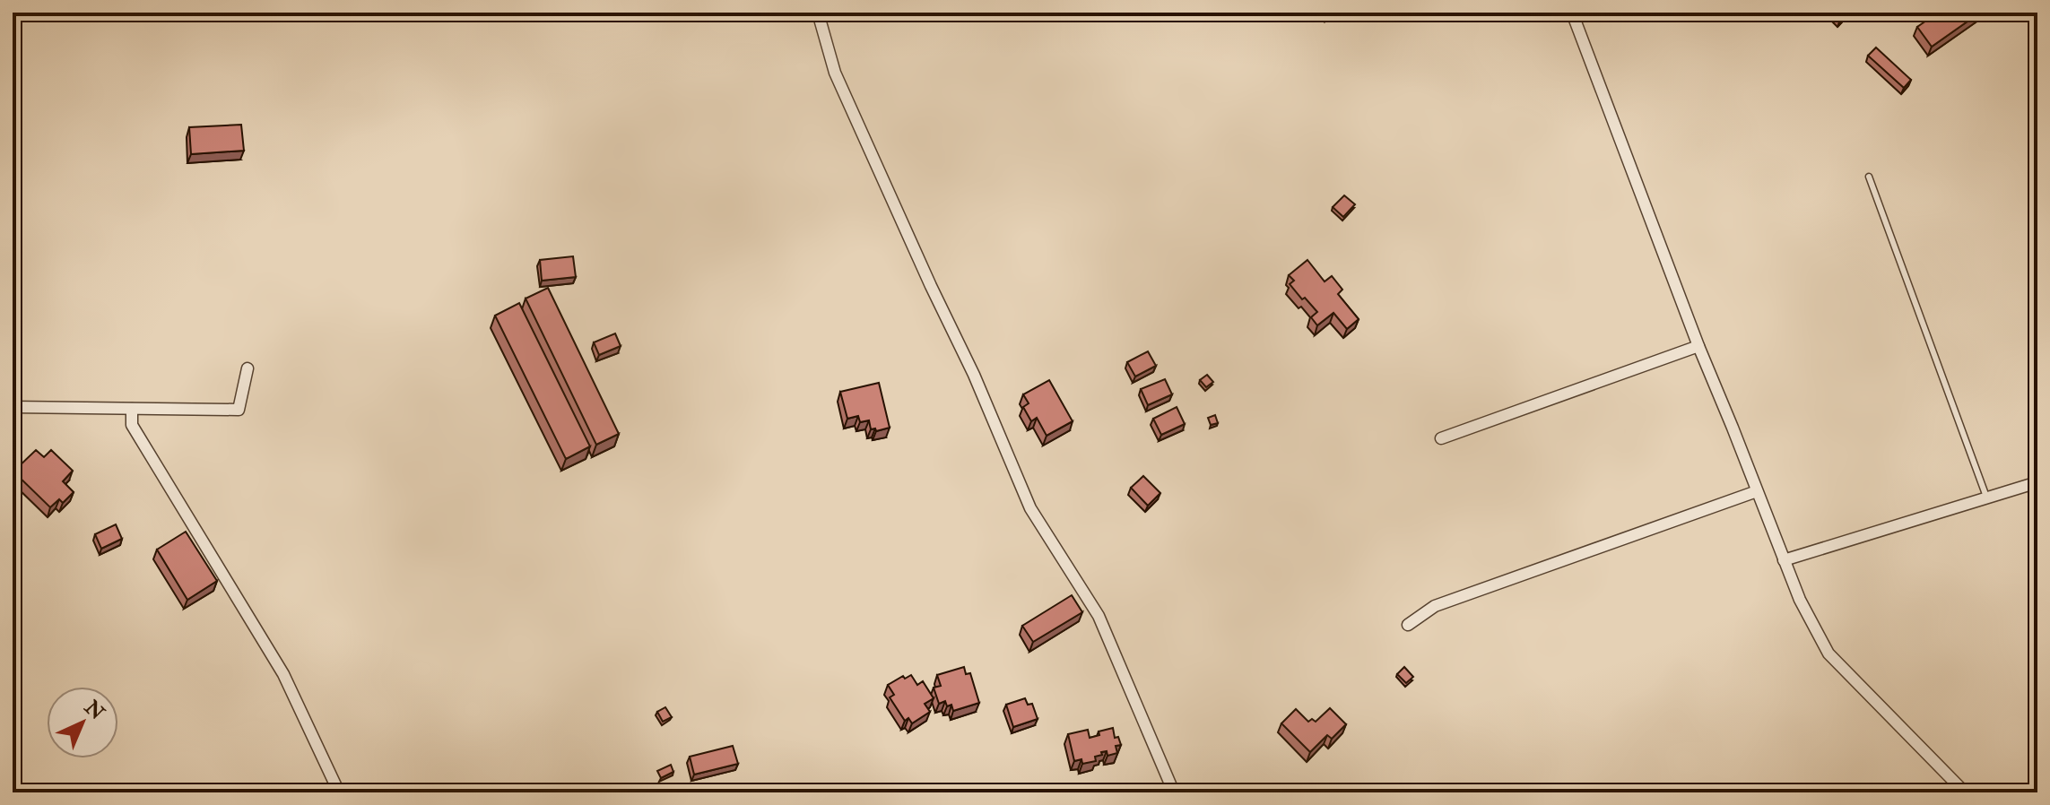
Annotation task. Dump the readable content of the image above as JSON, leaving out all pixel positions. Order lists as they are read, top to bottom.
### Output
{
  "north": "top right"
}
